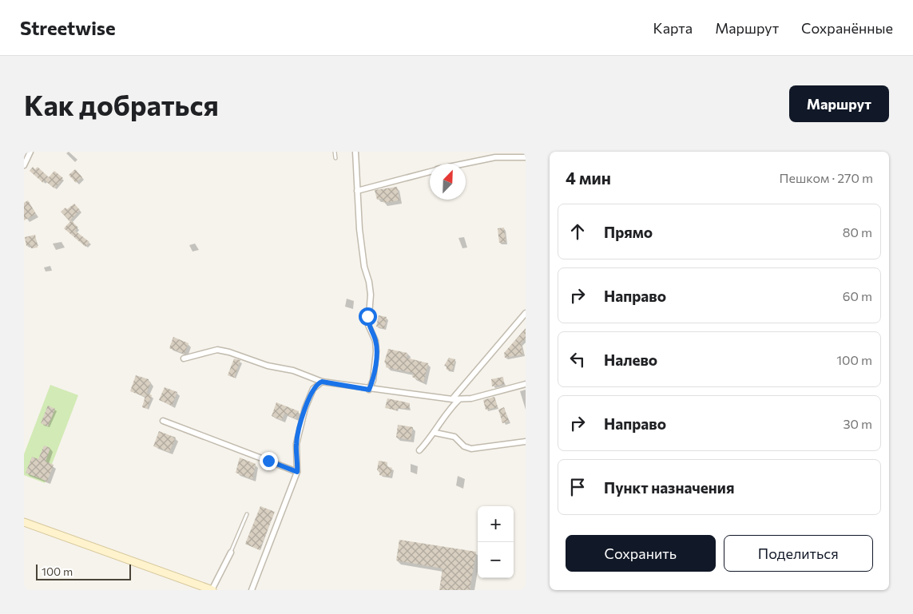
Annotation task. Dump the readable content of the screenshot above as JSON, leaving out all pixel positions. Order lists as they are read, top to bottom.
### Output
{
  "scale_bar": "100 m",
  "north": "top right",
  "page": {
    "header": "Streetwise",
    "nav": ["Карта", "Маршрут", "Сохранённые"],
    "buttons": [
      "Маршрут",
      ["Сохранить", "Поделиться"]
    ],
    "title": "Как добраться",
    "heading": ["4 мин", "Пешком · 270 m"],
    "list": [
      ["Прямо", "80 m"],
      ["Направо", "60 m"],
      ["Налево", "100 m"],
      ["Направо", "30 m"],
      "Пункт назначения"
    ],
    "map_buttons": ["+", "−"],
    "scale": "100 m"
  }
}
